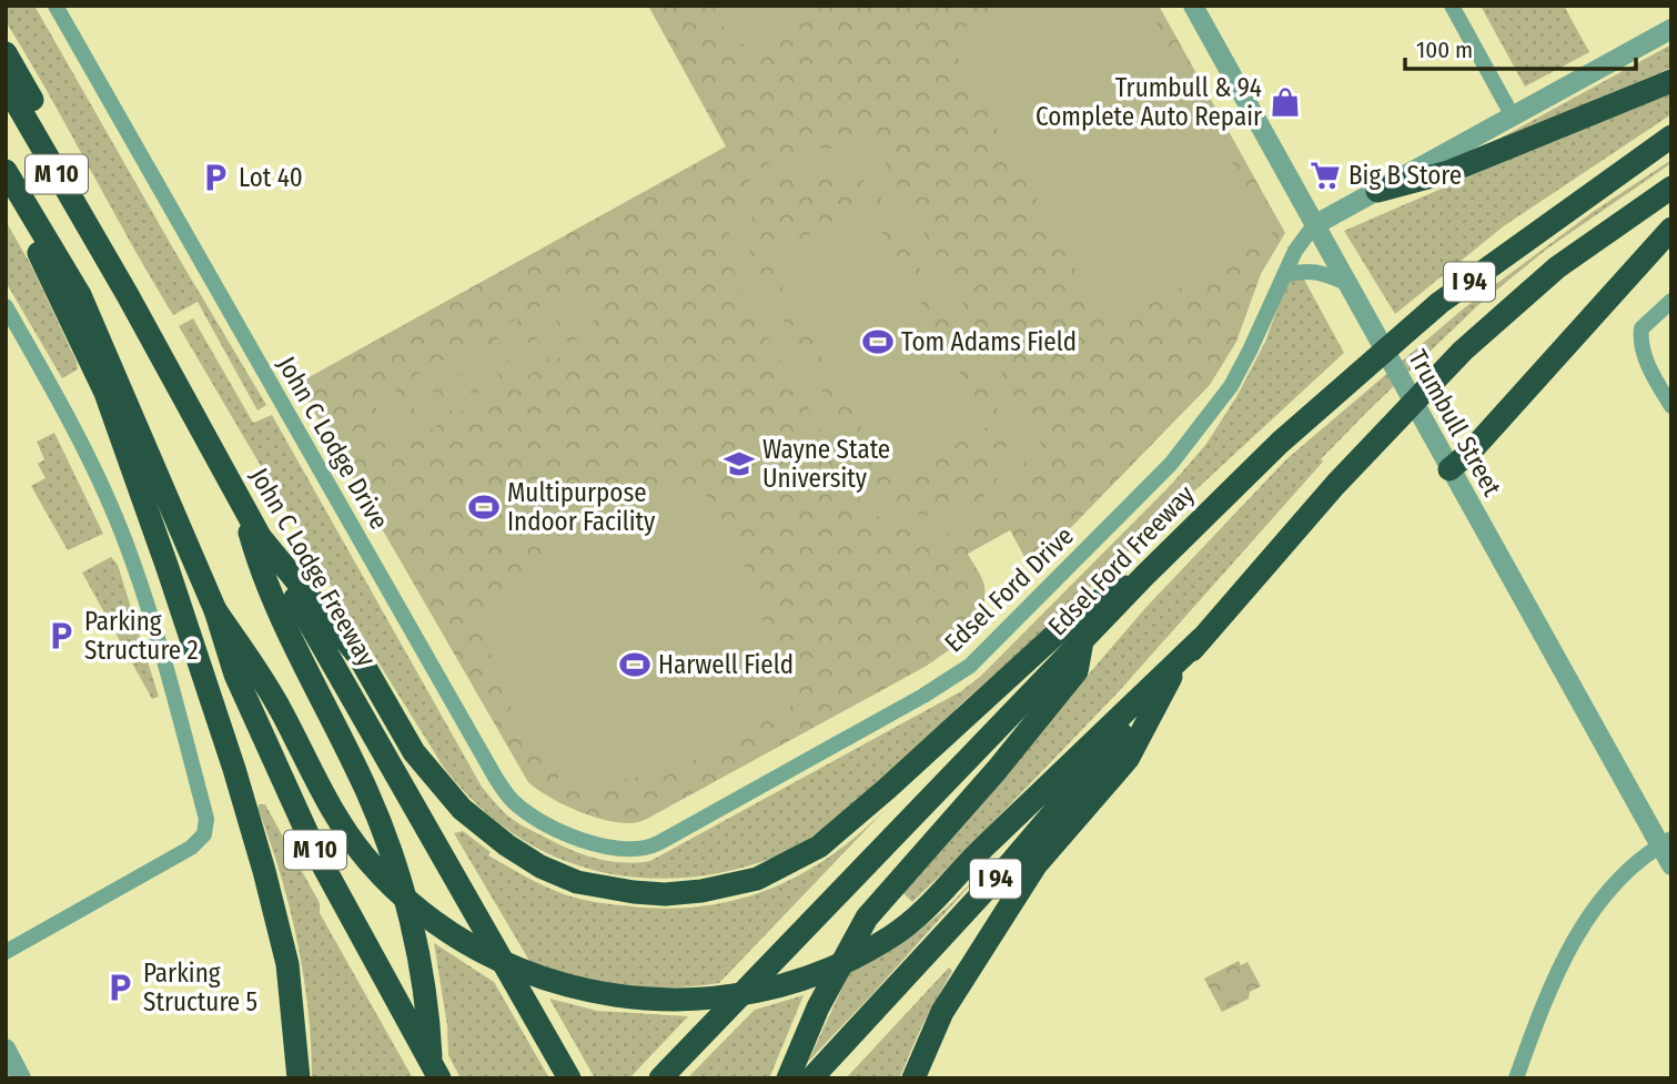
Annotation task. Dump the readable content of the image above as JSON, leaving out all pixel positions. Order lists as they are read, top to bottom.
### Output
{
  "streets": {
    "highway": [
      "M 10",
      "I 94",
      "Edsel Ford Freeway",
      "John C Lodge Freeway"
    ],
    "street": ["Trumbull Street", "John C Lodge Drive", "Edsel Ford Drive"]
  },
  "crossings": [
    ["Trumbull Street", "Edsel Ford Drive"],
    ["John C Lodge Drive", "Edsel Ford Drive"]
  ],
  "places": {
    "shop": ["Trumbull & 94 Complete Auto Repair"],
    "supermarket": ["Big B Store"],
    "parking": ["Lot 40", "Parking Structure 2", "Parking Structure 5"],
    "sports": ["Tom Adams Field", "Multipurpose Indoor Facility", "Harwell Field"],
    "school or university": ["Wayne State University"]
  },
  "scale_bar": "100 m"
}
